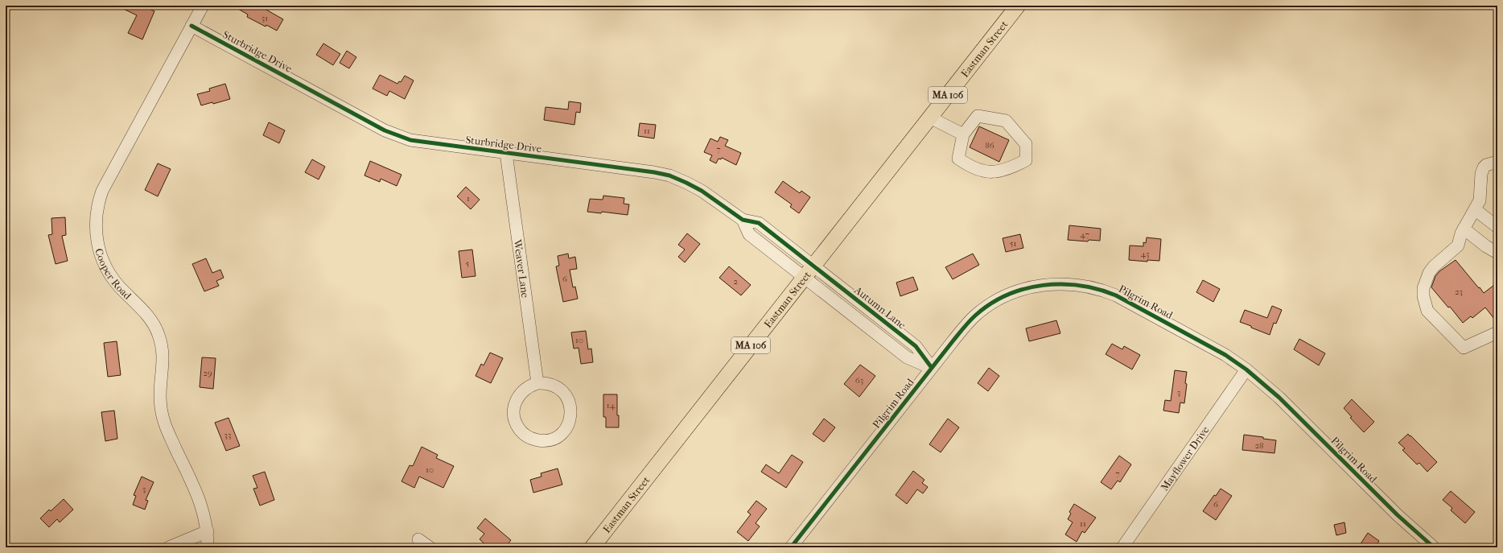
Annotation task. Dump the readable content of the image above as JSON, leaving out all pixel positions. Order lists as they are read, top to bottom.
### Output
{
  "streets": {
    "main road": ["Eastman Street", "MA 106"],
    "street": [
      "Sturbridge Drive",
      "Weaver Lane",
      "Cooper Road",
      "Pilgrim Road",
      "Autumn Lane",
      "Mayflower Drive"
    ]
  },
  "crossings": [
    ["Eastman Street", "Sturbridge Drive"],
    ["Eastman Street", "Autumn Lane"],
    ["Sturbridge Drive", "Weaver Lane"],
    ["Sturbridge Drive", "Cooper Road"],
    ["Sturbridge Drive", "Autumn Lane"],
    ["Pilgrim Road", "Autumn Lane"],
    ["Pilgrim Road", "Mayflower Drive"]
  ],
  "house_numbers": [
    "31",
    "11",
    "86",
    "7",
    "1",
    "47",
    "51",
    "43",
    "5",
    "6",
    "2",
    "23",
    "10",
    "29",
    "63",
    "3",
    "14",
    "33",
    "28",
    "10",
    "7",
    "3",
    "6",
    "11"
  ]
}
